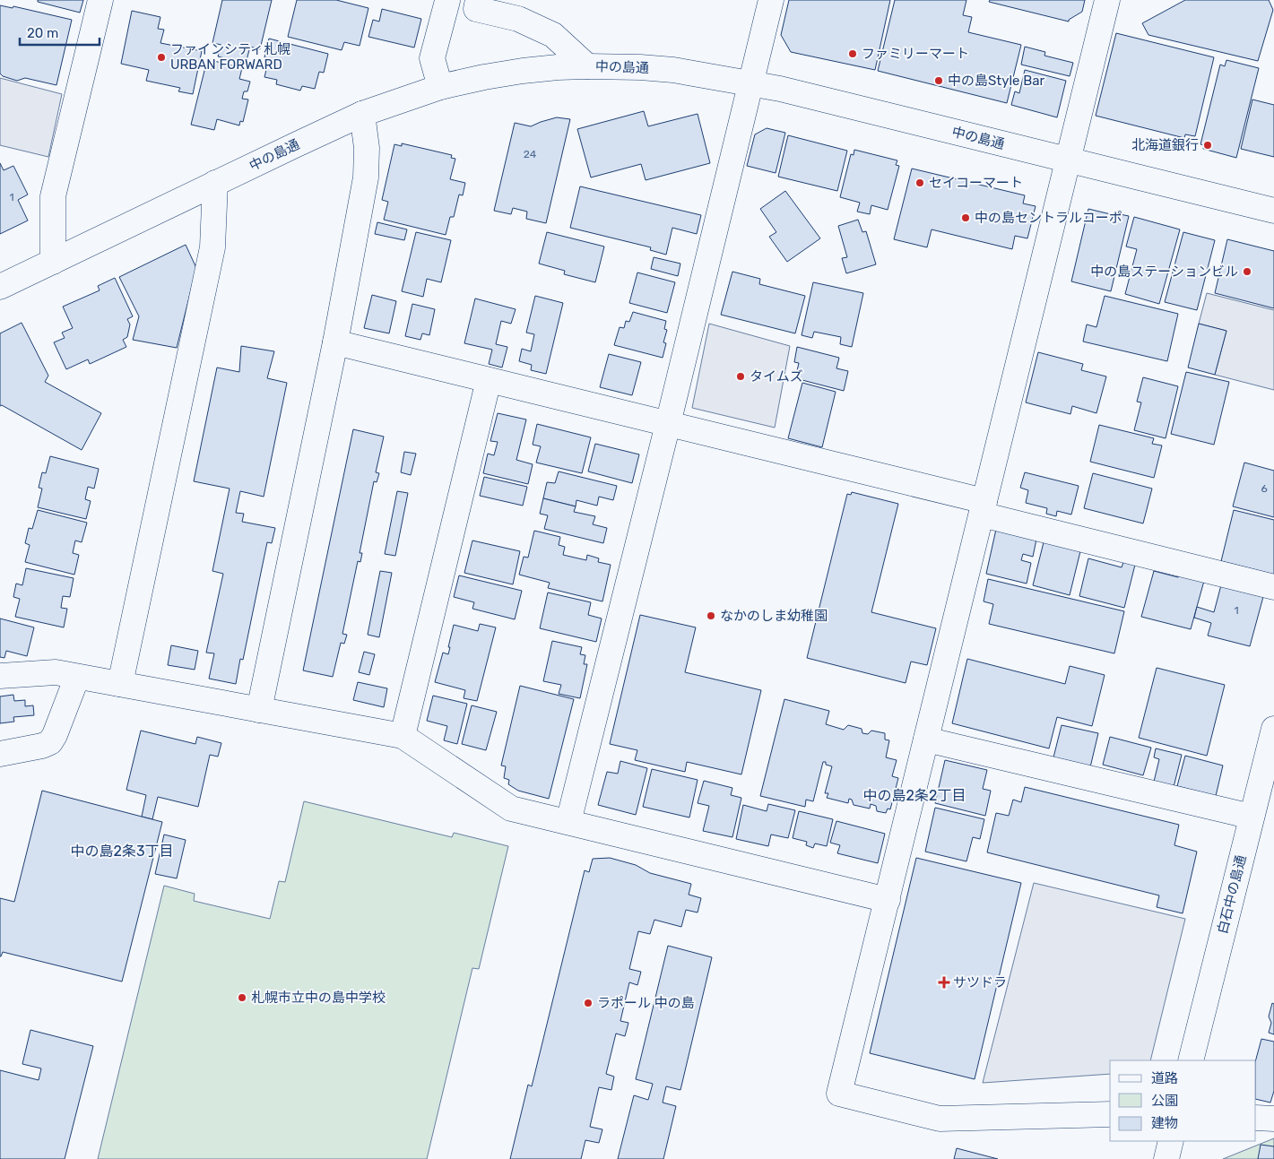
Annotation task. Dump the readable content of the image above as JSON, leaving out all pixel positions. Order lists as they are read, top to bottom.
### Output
{
  "streets": {
    "street": ["中の島通", "白石中の島通"]
  },
  "districts": ["中の島2条2丁目", "中の島2条3丁目"],
  "places": {
    "other": [
      "ファミリーマート",
      "ファインシティ札幌 URBAN FORWARD",
      "中の島Style Bar",
      "北海道銀行",
      "セイコーマート",
      "中の島セントラルコーポ",
      "中の島ステーションビル",
      "タイムズ",
      "なかのしま幼稚園",
      "札幌市立中の島中学校",
      "ラポール 中の島"
    ],
    "health": ["サツドラ"]
  },
  "house_numbers": [
    "24",
    "1",
    "6",
    "1"
  ],
  "legend": ["道路", "公園", "建物"],
  "scale_bar": "20 m"
}
